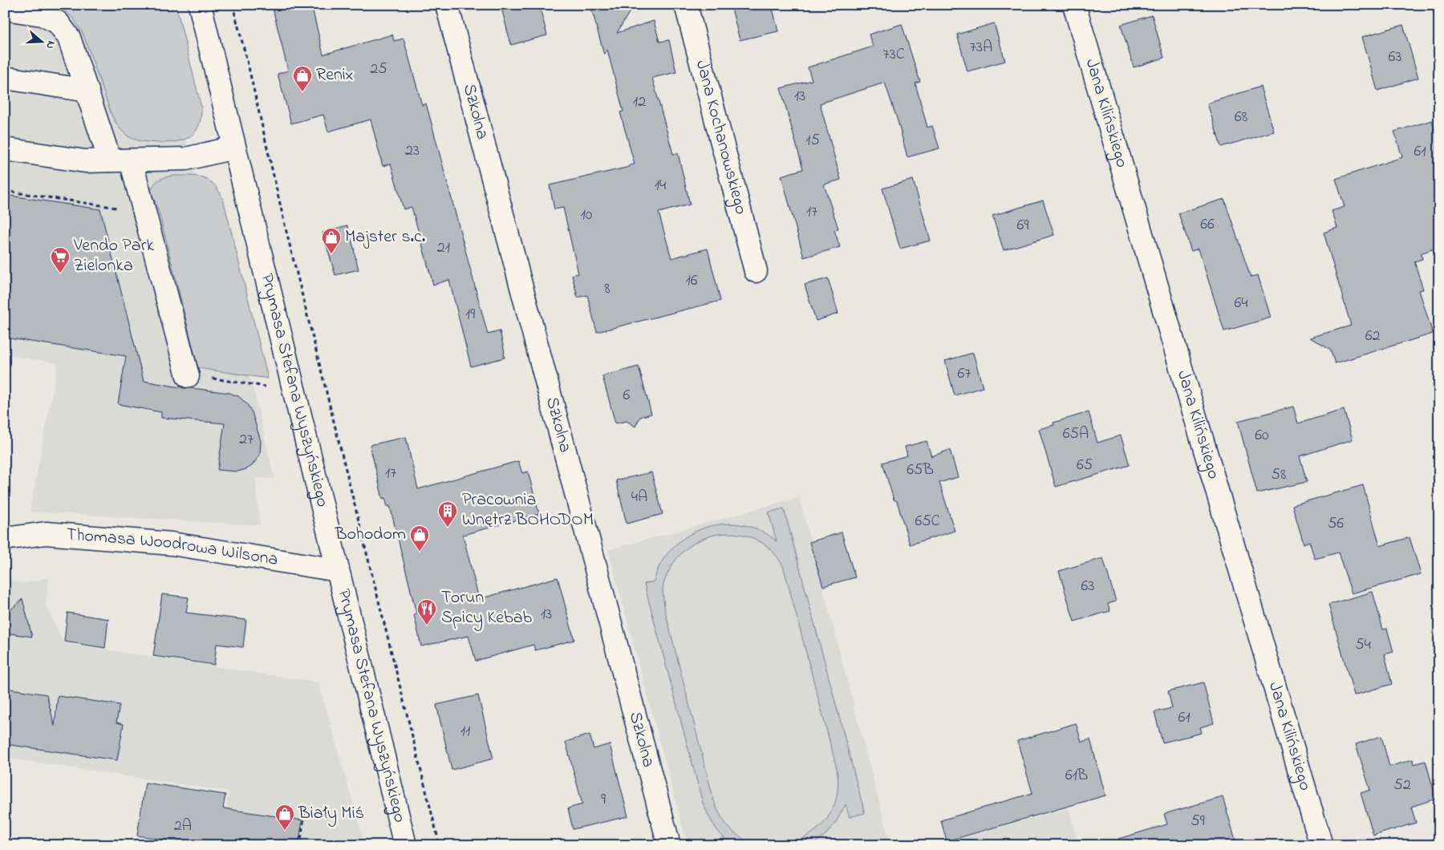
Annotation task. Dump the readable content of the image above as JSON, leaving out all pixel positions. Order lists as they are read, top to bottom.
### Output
{
  "streets": {
    "street": [
      "Szkolna",
      "Jana Kilińskiego",
      "Jana Kochanowskiego",
      "Prymasa Stefana Wyszyńskiego",
      "Thomasa Woodrowa Wilsona"
    ]
  },
  "crossings": [
    ["Prymasa Stefana Wyszyńskiego", "Thomasa Woodrowa Wilsona"]
  ],
  "places": {
    "shop": [
      "Renix",
      "Majster s.c.",
      "Bohodom",
      "Biały Miś"
    ],
    "supermarket": ["Vendo Park Zielonka"],
    "building": ["Pracownia Wnętrz BOHODOM"],
    "restaurant": ["Torun Spicy Kebab"]
  },
  "house_numbers": [
    "73A",
    "73C",
    "63",
    "25",
    "13",
    "12",
    "68",
    "15",
    "23",
    "61",
    "14",
    "17",
    "10",
    "66",
    "69",
    "21",
    "16",
    "8",
    "64",
    "19",
    "62",
    "67",
    "6",
    "65A",
    "60",
    "27",
    "65",
    "65B",
    "17",
    "58",
    "4A",
    "65C",
    "56",
    "63",
    "13",
    "54",
    "61",
    "11",
    "61B",
    "52",
    "9",
    "59",
    "2A"
  ],
  "north": "right"
}
